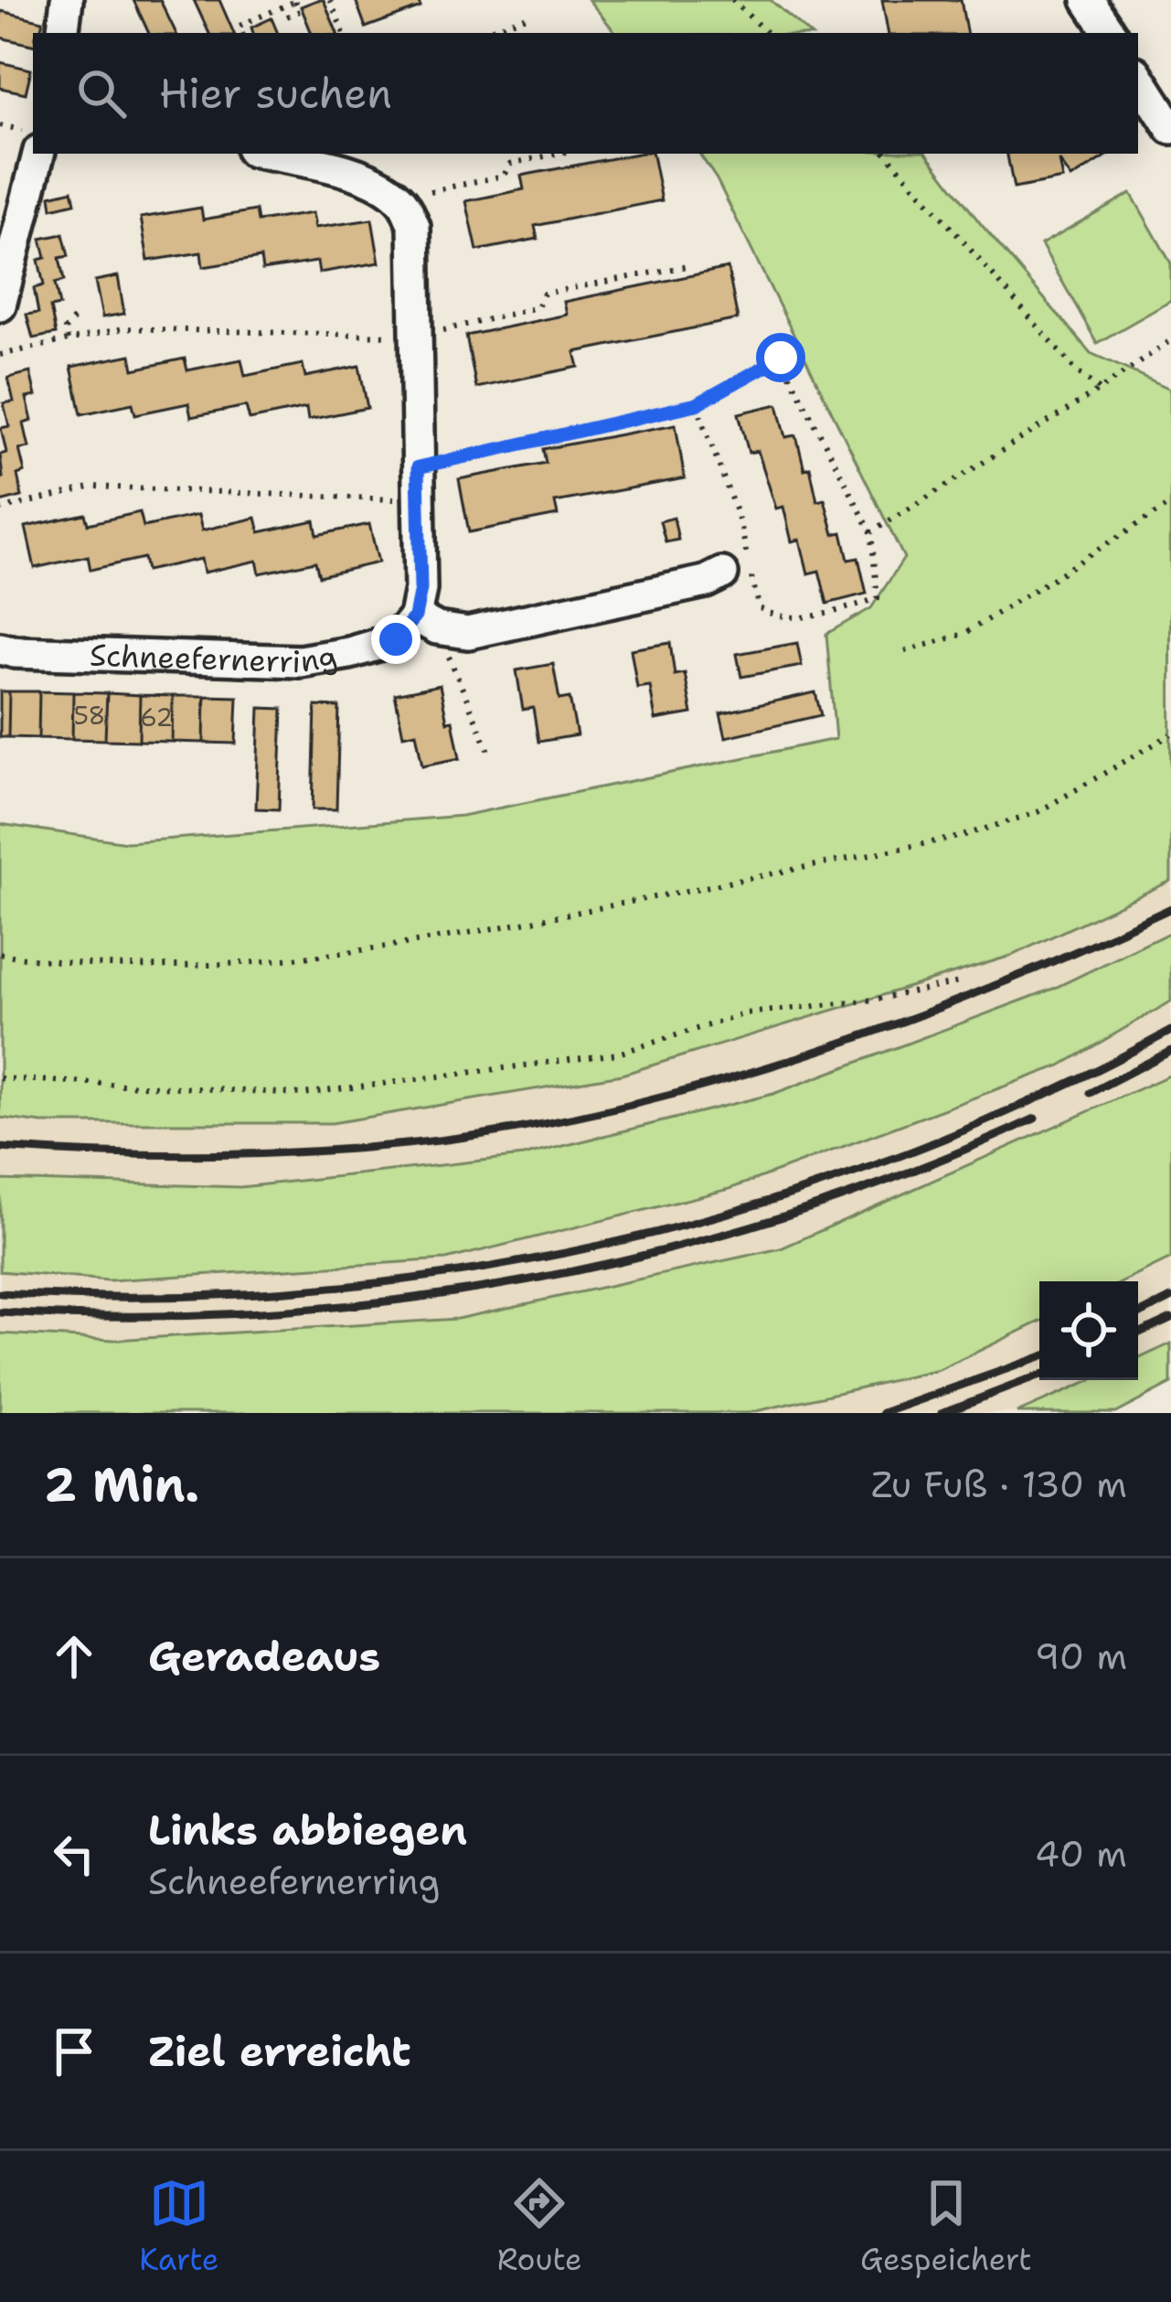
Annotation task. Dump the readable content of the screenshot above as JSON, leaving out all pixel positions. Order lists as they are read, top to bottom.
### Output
{
  "streets": {
    "street": ["Schneefernerring"]
  },
  "house_numbers": ["58", "62"],
  "page": {
    "search": "Hier suchen",
    "heading": ["2 Min.", "Zu Fuß · 130 m"],
    "list": [
      ["Geradeaus", "90 m"],
      ["Links abbiegen", "Schneefernerring", "40 m"],
      "Ziel erreicht"
    ],
    "nav": ["Karte", "Route", "Gespeichert"]
  }
}
